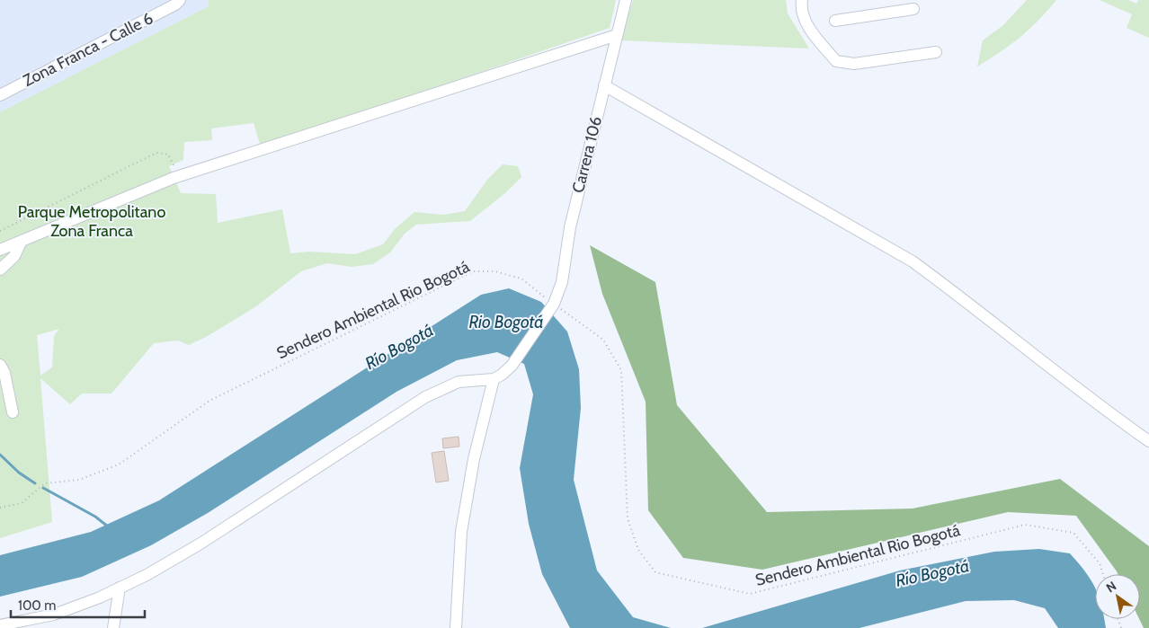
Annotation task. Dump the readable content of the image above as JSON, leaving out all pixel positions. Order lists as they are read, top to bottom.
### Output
{
  "streets": {
    "street": ["Zona Franca - Calle 6", "Carrera 106"],
    "path": ["Sendero Ambiental Rio Bogotá"]
  },
  "crossings": [
    ["Carrera 106", "Sendero Ambiental Rio Bogotá"]
  ],
  "water": ["Rio Bogotá", "Río Bogotá"],
  "parks": ["Parque Metropolitano Zona Franca"],
  "scale_bar": "100 m",
  "north": "top left"
}
